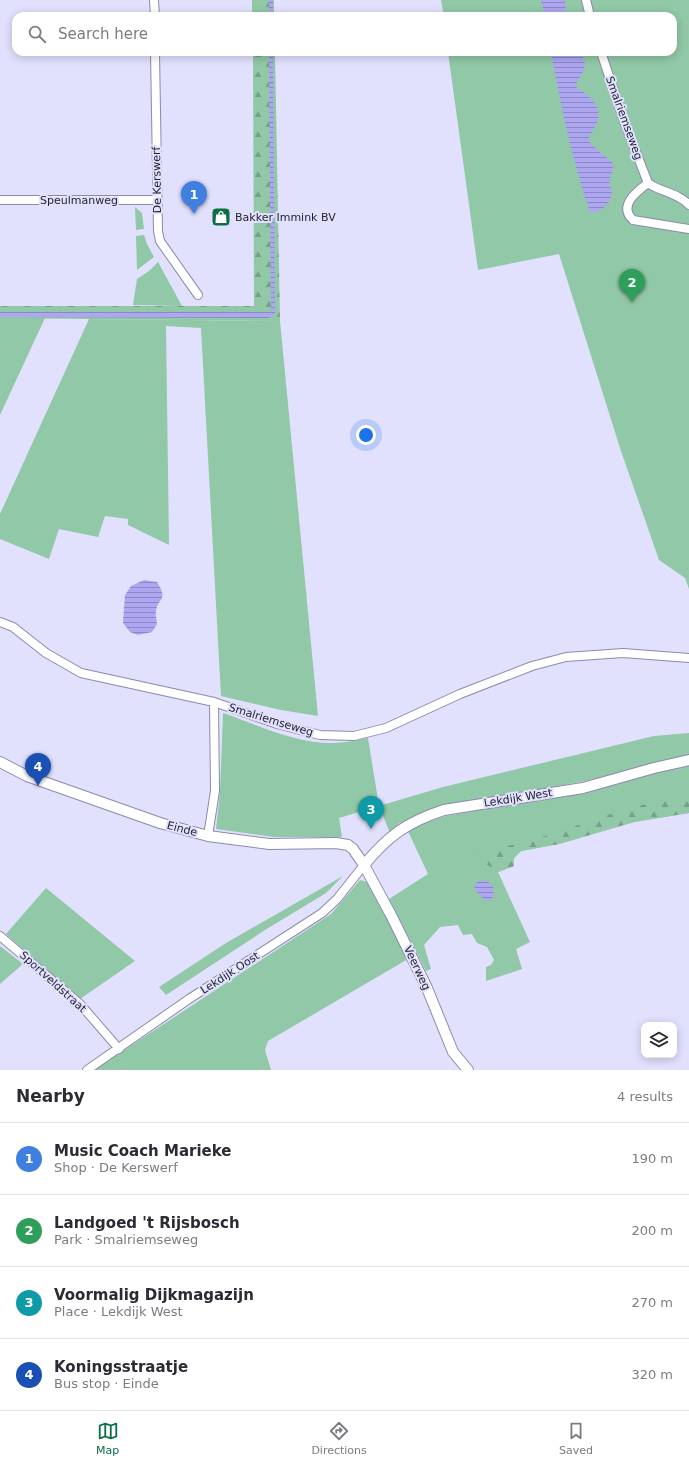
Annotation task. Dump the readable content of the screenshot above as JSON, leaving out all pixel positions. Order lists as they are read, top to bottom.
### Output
{
  "streets": {
    "street": [
      "Smalriemseweg",
      "De Kerswerf",
      "Speulmanweg",
      "Lekdijk West",
      "Einde",
      "Veerweg",
      "Lekdijk Oost",
      "Sportveldstraat"
    ]
  },
  "crossings": [
    ["De Kerswerf", "Speulmanweg"],
    ["Lekdijk West", "Einde"],
    ["Lekdijk West", "Veerweg"],
    ["Lekdijk West", "Lekdijk Oost"],
    ["Einde", "Veerweg"],
    ["Einde", "Lekdijk Oost"],
    ["Veerweg", "Lekdijk Oost"],
    ["Lekdijk Oost", "Sportveldstraat"]
  ],
  "places": {
    "shop": ["Bakker Immink BV"]
  },
  "page": {
    "search": "Search here",
    "pins": [
      "1",
      "2",
      "4",
      "3"
    ],
    "heading": ["Nearby", "4 results"],
    "list": [
      {
        "mark": "1",
        "name": "Music Coach Marieke",
        "note": "Shop · De Kerswerf",
        "value": "190 m"
      },
      {
        "mark": "2",
        "name": "Landgoed 't Rijsbosch",
        "note": "Park · Smalriemseweg",
        "value": "200 m"
      },
      {
        "mark": "3",
        "name": "Voormalig Dijkmagazijn",
        "note": "Place · Lekdijk West",
        "value": "270 m"
      },
      {
        "mark": "4",
        "name": "Koningsstraatje",
        "note": "Bus stop · Einde",
        "value": "320 m"
      }
    ],
    "nav": ["Map", "Directions", "Saved"]
  }
}
